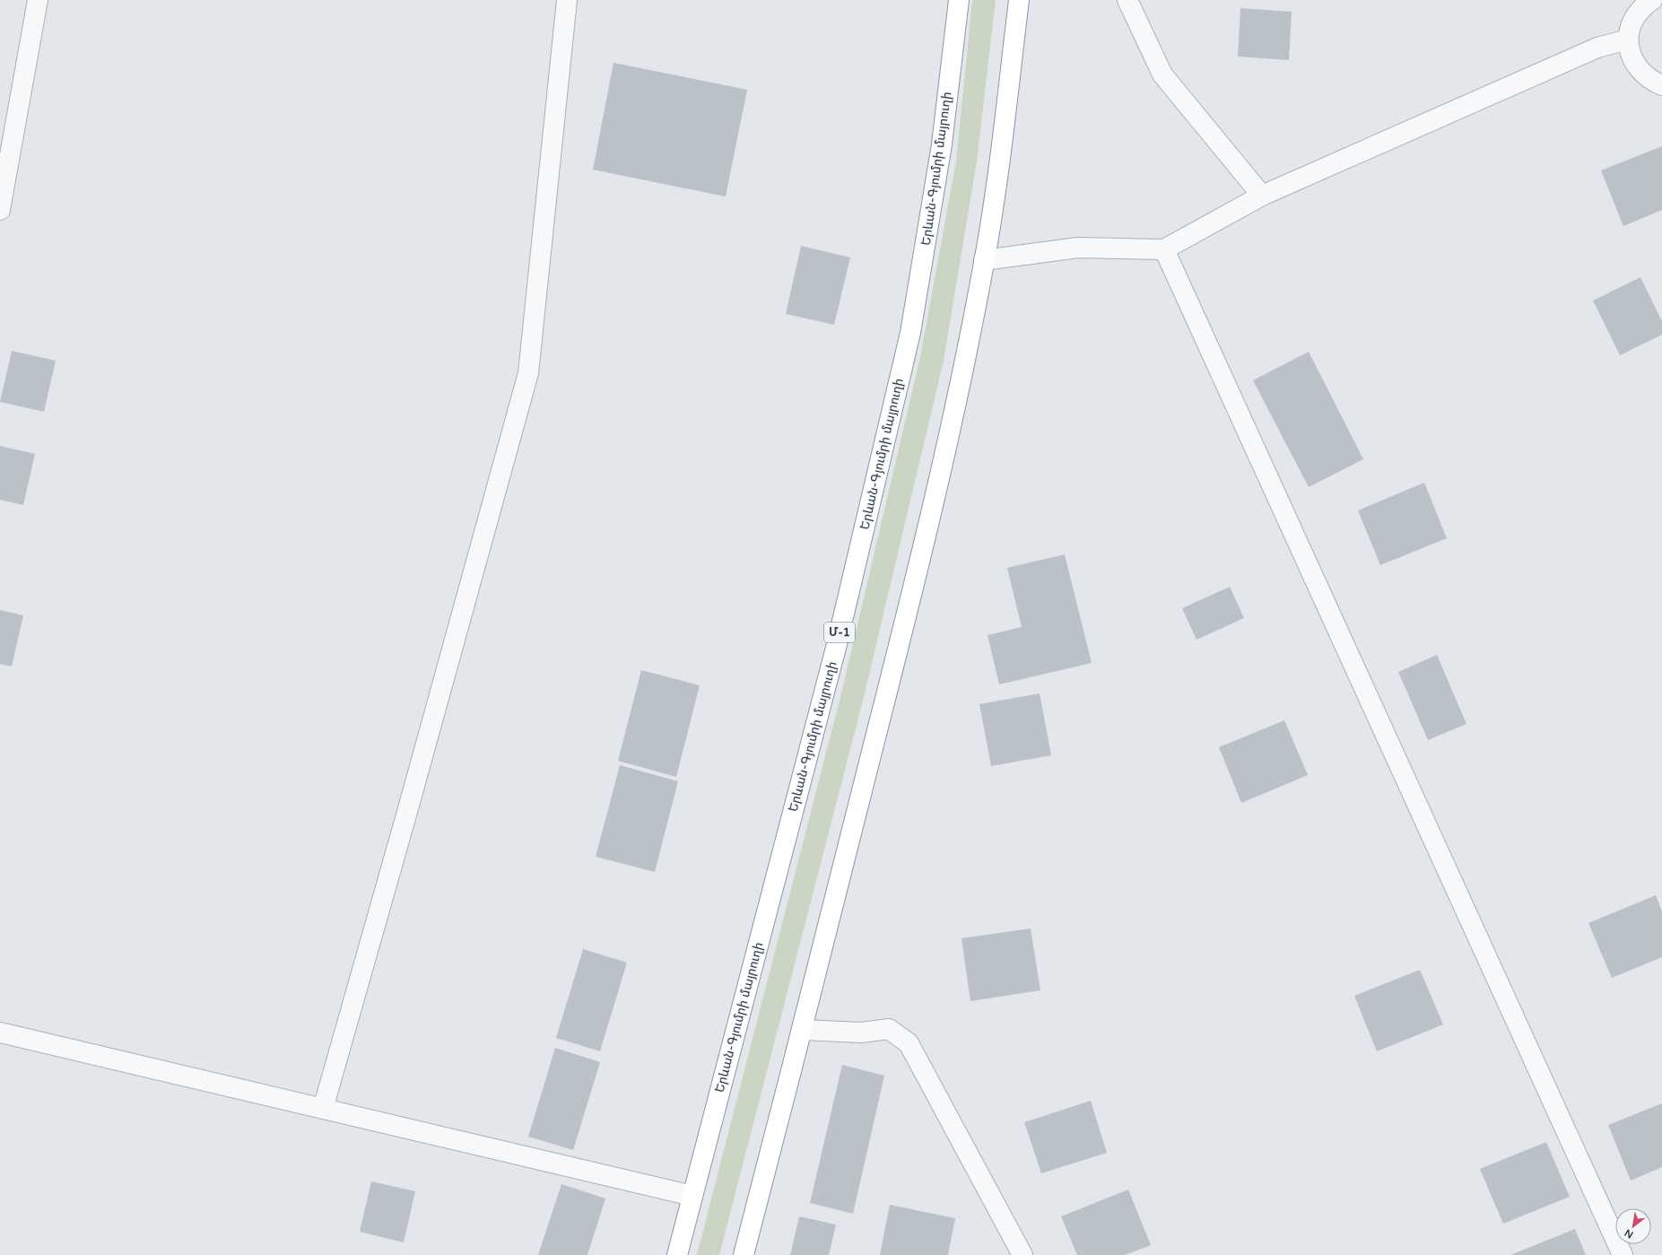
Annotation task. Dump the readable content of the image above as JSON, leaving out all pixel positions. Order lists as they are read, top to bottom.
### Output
{
  "streets": {
    "highway": ["Երևան-Գյումրի մայրուղի", "Մ-1"]
  },
  "north": "bottom left"
}
